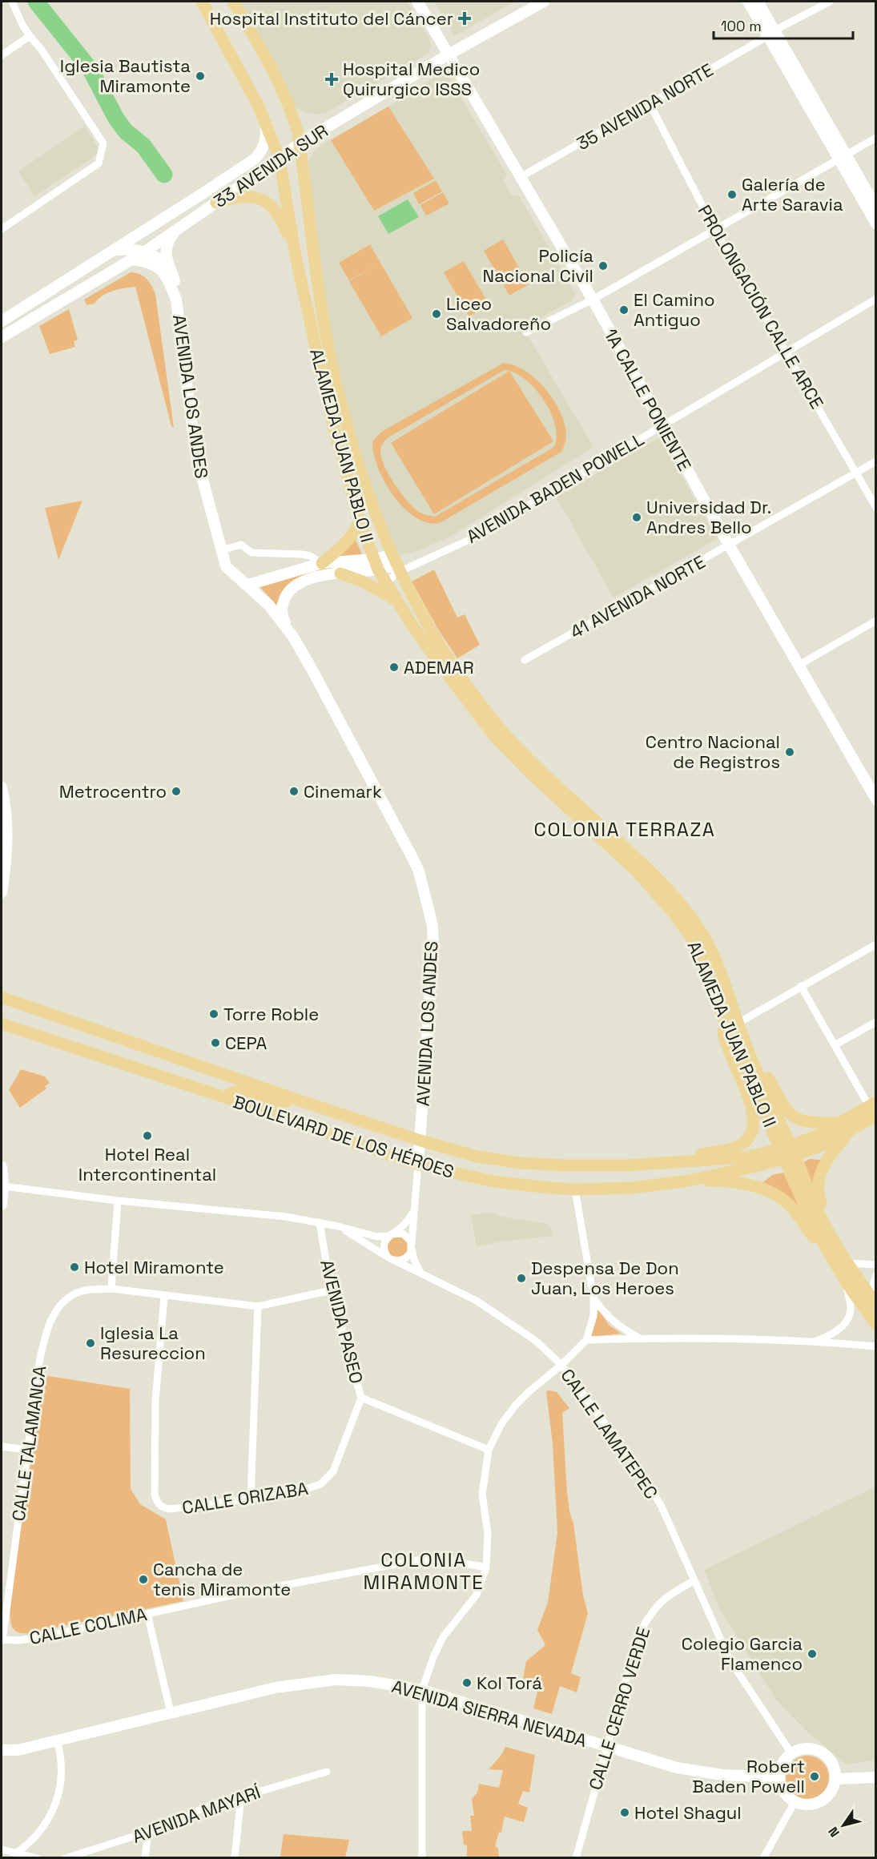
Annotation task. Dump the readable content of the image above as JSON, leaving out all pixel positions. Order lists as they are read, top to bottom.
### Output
{
  "streets": {
    "main road": ["ALAMEDA JUAN PABLO II", "BOULEVARD DE LOS HÉROES"],
    "street": [
      "35 AVENIDA NORTE",
      "33 AVENIDA SUR",
      "PROLONGACIÓN CALLE ARCE",
      "AVENIDA LOS ANDES",
      "1A CALLE PONIENTE",
      "AVENIDA BADEN POWELL",
      "41 AVENIDA NORTE",
      "AVENIDA PASEO",
      "CALLE LAMATEPEC",
      "CALLE TALAMANCA",
      "CALLE ORIZABA",
      "CALLE COLIMA",
      "CALLE CERRO VERDE",
      "AVENIDA SIERRA NEVADA",
      "AVENIDA MAYARÍ"
    ]
  },
  "crossings": [
    ["35 AVENIDA NORTE", "PROLONGACIÓN CALLE ARCE"],
    ["35 AVENIDA NORTE", "1A CALLE PONIENTE"],
    ["33 AVENIDA SUR", "AVENIDA LOS ANDES"],
    ["33 AVENIDA SUR", "1A CALLE PONIENTE"],
    ["33 AVENIDA SUR", "ALAMEDA JUAN PABLO II"],
    ["PROLONGACIÓN CALLE ARCE", "AVENIDA BADEN POWELL"],
    ["PROLONGACIÓN CALLE ARCE", "41 AVENIDA NORTE"],
    ["AVENIDA LOS ANDES", "AVENIDA BADEN POWELL"],
    ["AVENIDA LOS ANDES", "BOULEVARD DE LOS HÉROES"],
    ["AVENIDA LOS ANDES", "CALLE LAMATEPEC"],
    ["1A CALLE PONIENTE", "AVENIDA BADEN POWELL"],
    ["1A CALLE PONIENTE", "41 AVENIDA NORTE"],
    ["ALAMEDA JUAN PABLO II", "AVENIDA BADEN POWELL"],
    ["AVENIDA PASEO", "CALLE TALAMANCA"],
    ["AVENIDA PASEO", "CALLE ORIZABA"],
    ["CALLE LAMATEPEC", "CALLE CERRO VERDE"],
    ["CALLE LAMATEPEC", "AVENIDA SIERRA NEVADA"],
    ["CALLE TALAMANCA", "CALLE ORIZABA"],
    ["CALLE TALAMANCA", "CALLE COLIMA"],
    ["CALLE CERRO VERDE", "AVENIDA SIERRA NEVADA"]
  ],
  "districts": ["COLONIA TERRAZA", "COLONIA MIRAMONTE"],
  "places": {
    "health": ["Hospital Instituto del Cáncer", "Hospital Medico Quirurgico ISSS"],
    "other": [
      "Iglesia Bautista Miramonte",
      "Galería de Arte Saravia",
      "Policía Nacional Civil",
      "El Camino Antiguo",
      "Liceo Salvadoreño",
      "Universidad Dr. Andres Bello",
      "ADEMAR",
      "Centro Nacional de Registros",
      "Metrocentro",
      "Cinemark",
      "Torre Roble",
      "CEPA",
      "Hotel Real Intercontinental",
      "Hotel Miramonte",
      "Despensa De Don Juan, Los Heroes",
      "Iglesia La Resureccion",
      "Cancha de tenis Miramonte",
      "Colegio Garcia Flamenco",
      "Kol Torá",
      "Robert Baden Powell",
      "Hotel Shagul"
    ]
  },
  "scale_bar": "100 m",
  "north": "bottom left"
}
